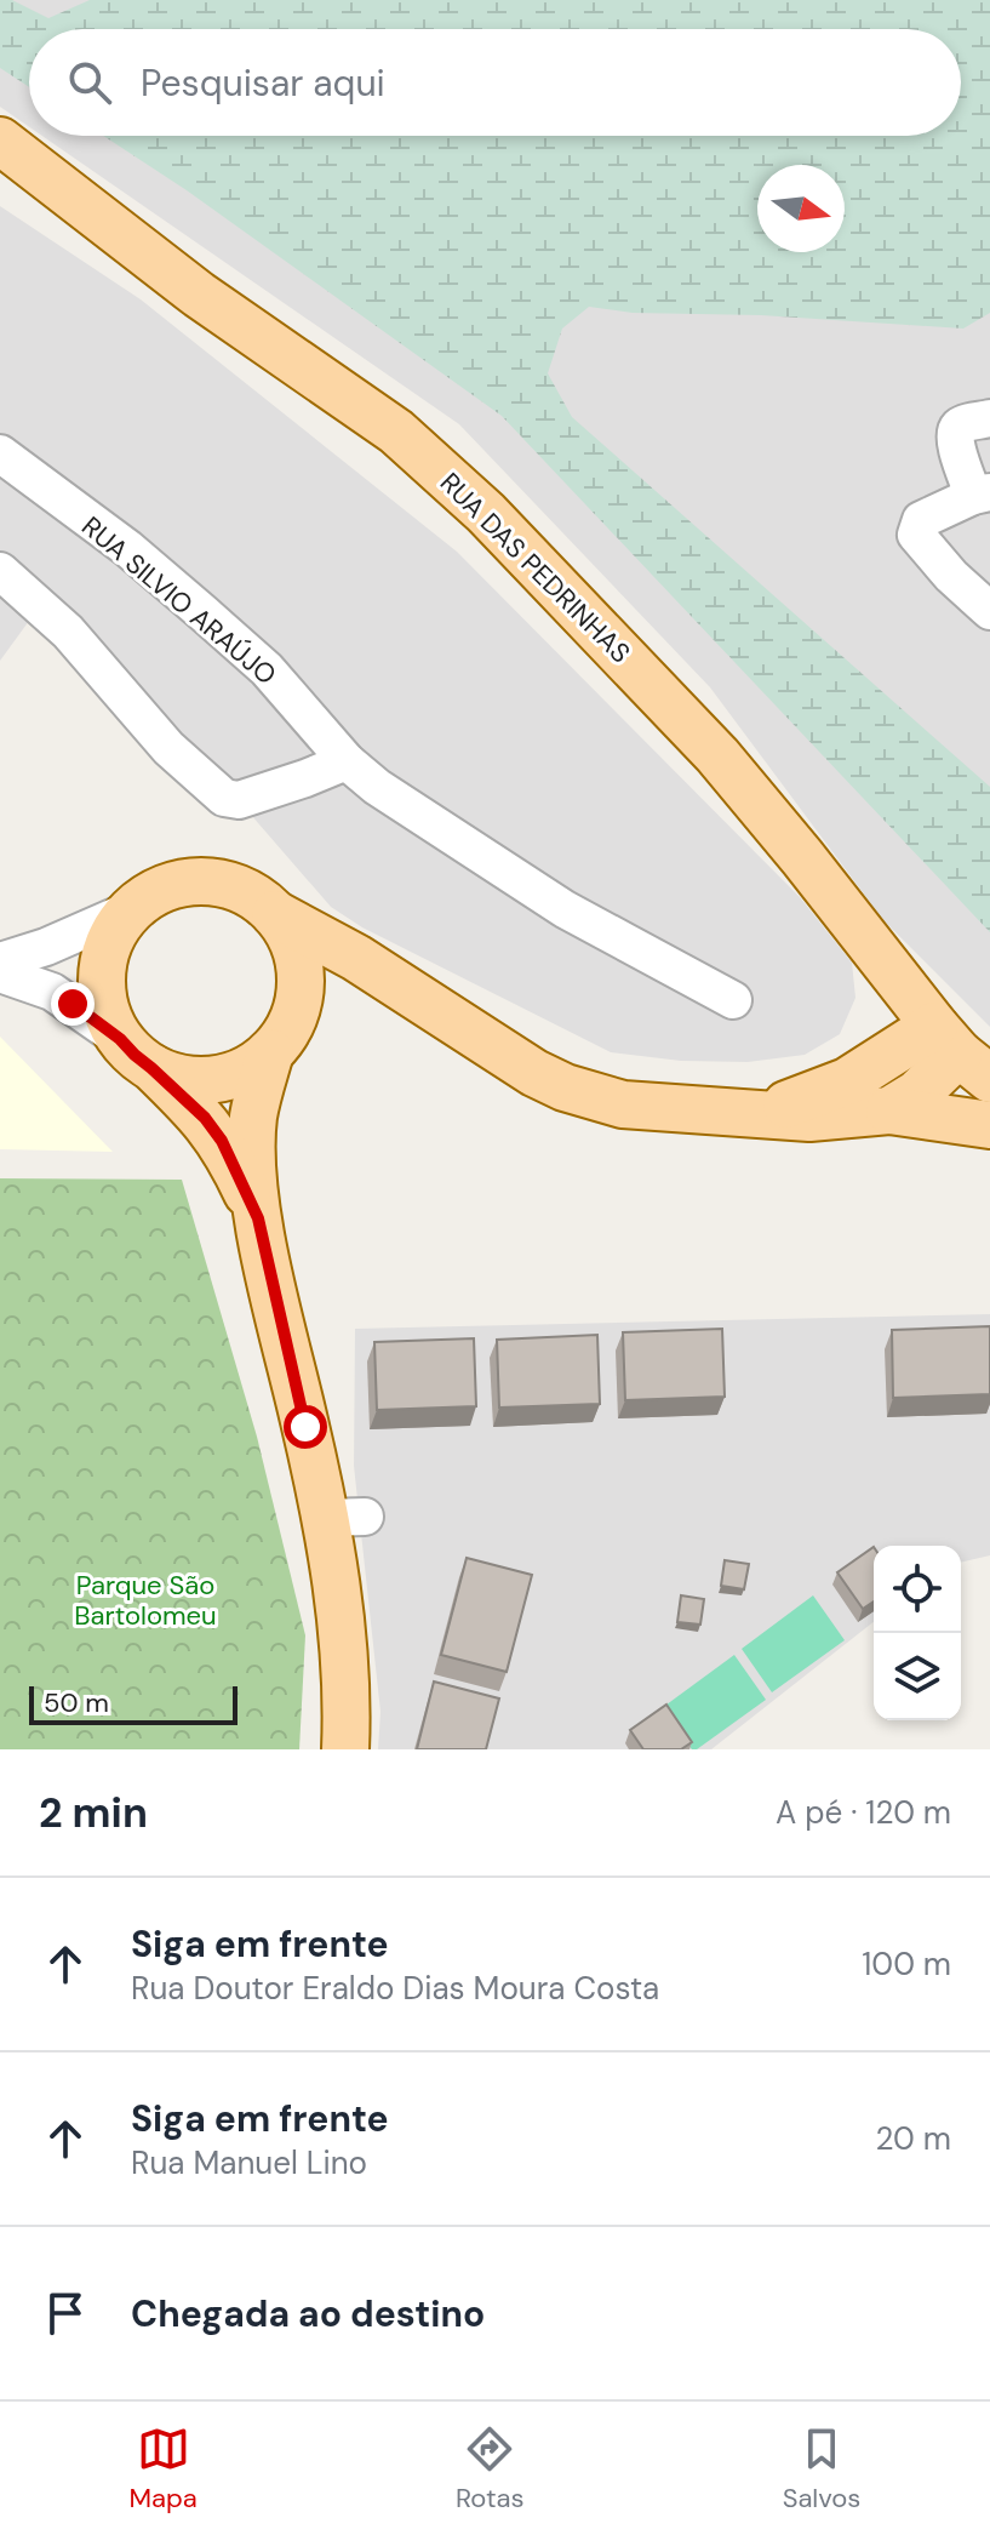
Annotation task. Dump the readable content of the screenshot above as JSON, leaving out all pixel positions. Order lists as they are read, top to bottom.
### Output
{
  "streets": {
    "main road": ["RUA DAS PEDRINHAS"],
    "street": ["RUA SILVIO ARAÚJO"]
  },
  "parks": ["Parque São Bartolomeu"],
  "scale_bar": "50 m",
  "north": "right",
  "page": {
    "search": "Pesquisar aqui",
    "scale": "50 m",
    "heading": ["2 min", "A pé · 120 m"],
    "list": [
      ["Siga em frente", "Rua Doutor Eraldo Dias Moura Costa", "100 m"],
      ["Siga em frente", "Rua Manuel Lino", "20 m"],
      "Chegada ao destino"
    ],
    "nav": ["Mapa", "Rotas", "Salvos"]
  }
}
